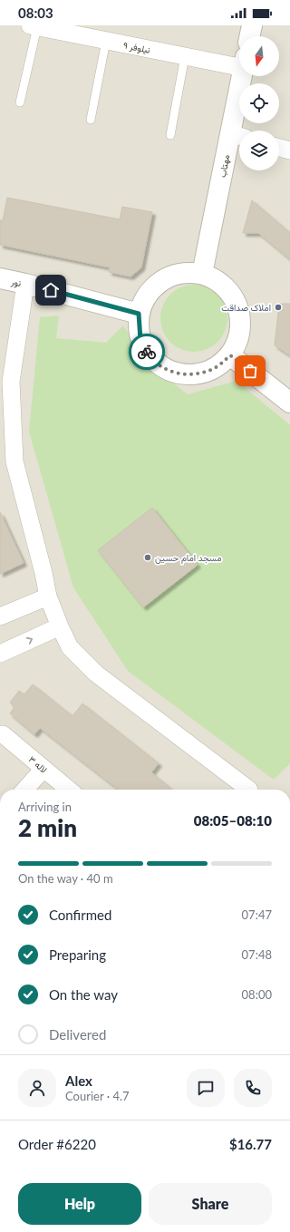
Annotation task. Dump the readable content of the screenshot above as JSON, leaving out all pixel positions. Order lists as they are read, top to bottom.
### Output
{
  "streets": {
    "street": [
      "نیلوفر ۹",
      "مهتاب",
      "نور",
      "لاله ۳"
    ]
  },
  "crossings": [
    ["مهتاب", "نور"]
  ],
  "places": ["املاک صداقت", "مسجد امام‌ حسین"],
  "north": "bottom",
  "page": {
    "status": "08:03",
    "heading": ["2 min", "Arriving in", "08:05–08:10"],
    "panel": [
      "Alex",
      "Courier · 4.7",
      "Order #6220",
      "$16.77"
    ],
    "bar": "On the way · 40 m",
    "list": [
      ["Confirmed", "07:47"],
      ["Preparing", "07:48"],
      ["On the way", "08:00"],
      "Delivered"
    ],
    "buttons": ["Help", "Share"]
  }
}
